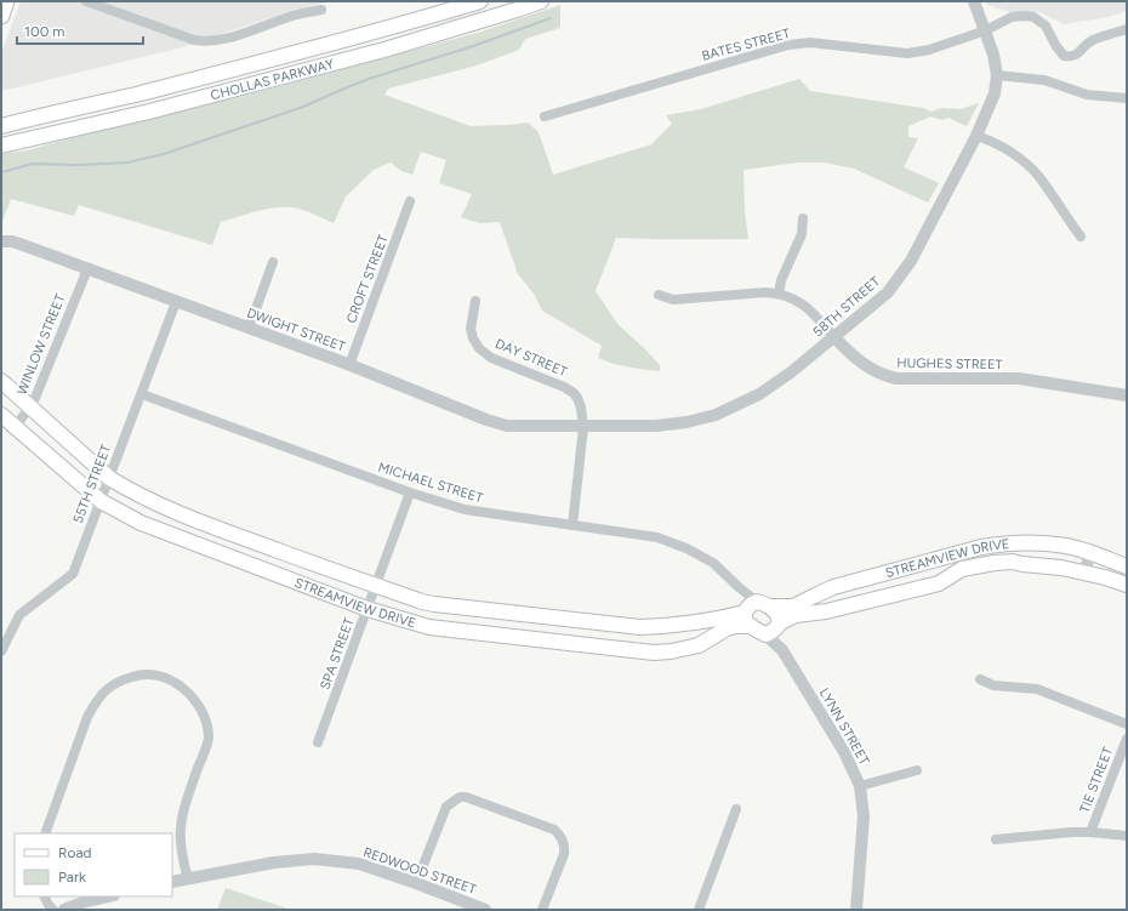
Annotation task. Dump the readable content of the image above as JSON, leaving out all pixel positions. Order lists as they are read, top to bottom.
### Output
{
  "streets": {
    "main road": ["CHOLLAS PARKWAY", "STREAMVIEW DRIVE"],
    "street": [
      "BATES STREET",
      "CROFT STREET",
      "58TH STREET",
      "DWIGHT STREET",
      "WINLOW STREET",
      "DAY STREET",
      "HUGHES STREET",
      "MICHAEL STREET",
      "55TH STREET",
      "SPA STREET",
      "LYNN STREET",
      "TIE STREET",
      "REDWOOD STREET"
    ]
  },
  "crossings": [
    ["BATES STREET", "58TH STREET"],
    ["CROFT STREET", "DWIGHT STREET"],
    ["58TH STREET", "DWIGHT STREET"],
    ["58TH STREET", "DAY STREET"],
    ["58TH STREET", "HUGHES STREET"],
    ["DWIGHT STREET", "WINLOW STREET"],
    ["DWIGHT STREET", "DAY STREET"],
    ["DWIGHT STREET", "55TH STREET"],
    ["WINLOW STREET", "STREAMVIEW DRIVE"],
    ["DAY STREET", "MICHAEL STREET"],
    ["MICHAEL STREET", "55TH STREET"],
    ["MICHAEL STREET", "STREAMVIEW DRIVE"],
    ["MICHAEL STREET", "SPA STREET"],
    ["55TH STREET", "STREAMVIEW DRIVE"],
    ["STREAMVIEW DRIVE", "SPA STREET"],
    ["STREAMVIEW DRIVE", "LYNN STREET"]
  ],
  "legend": ["Road", "Park"],
  "scale_bar": "100 m"
}
